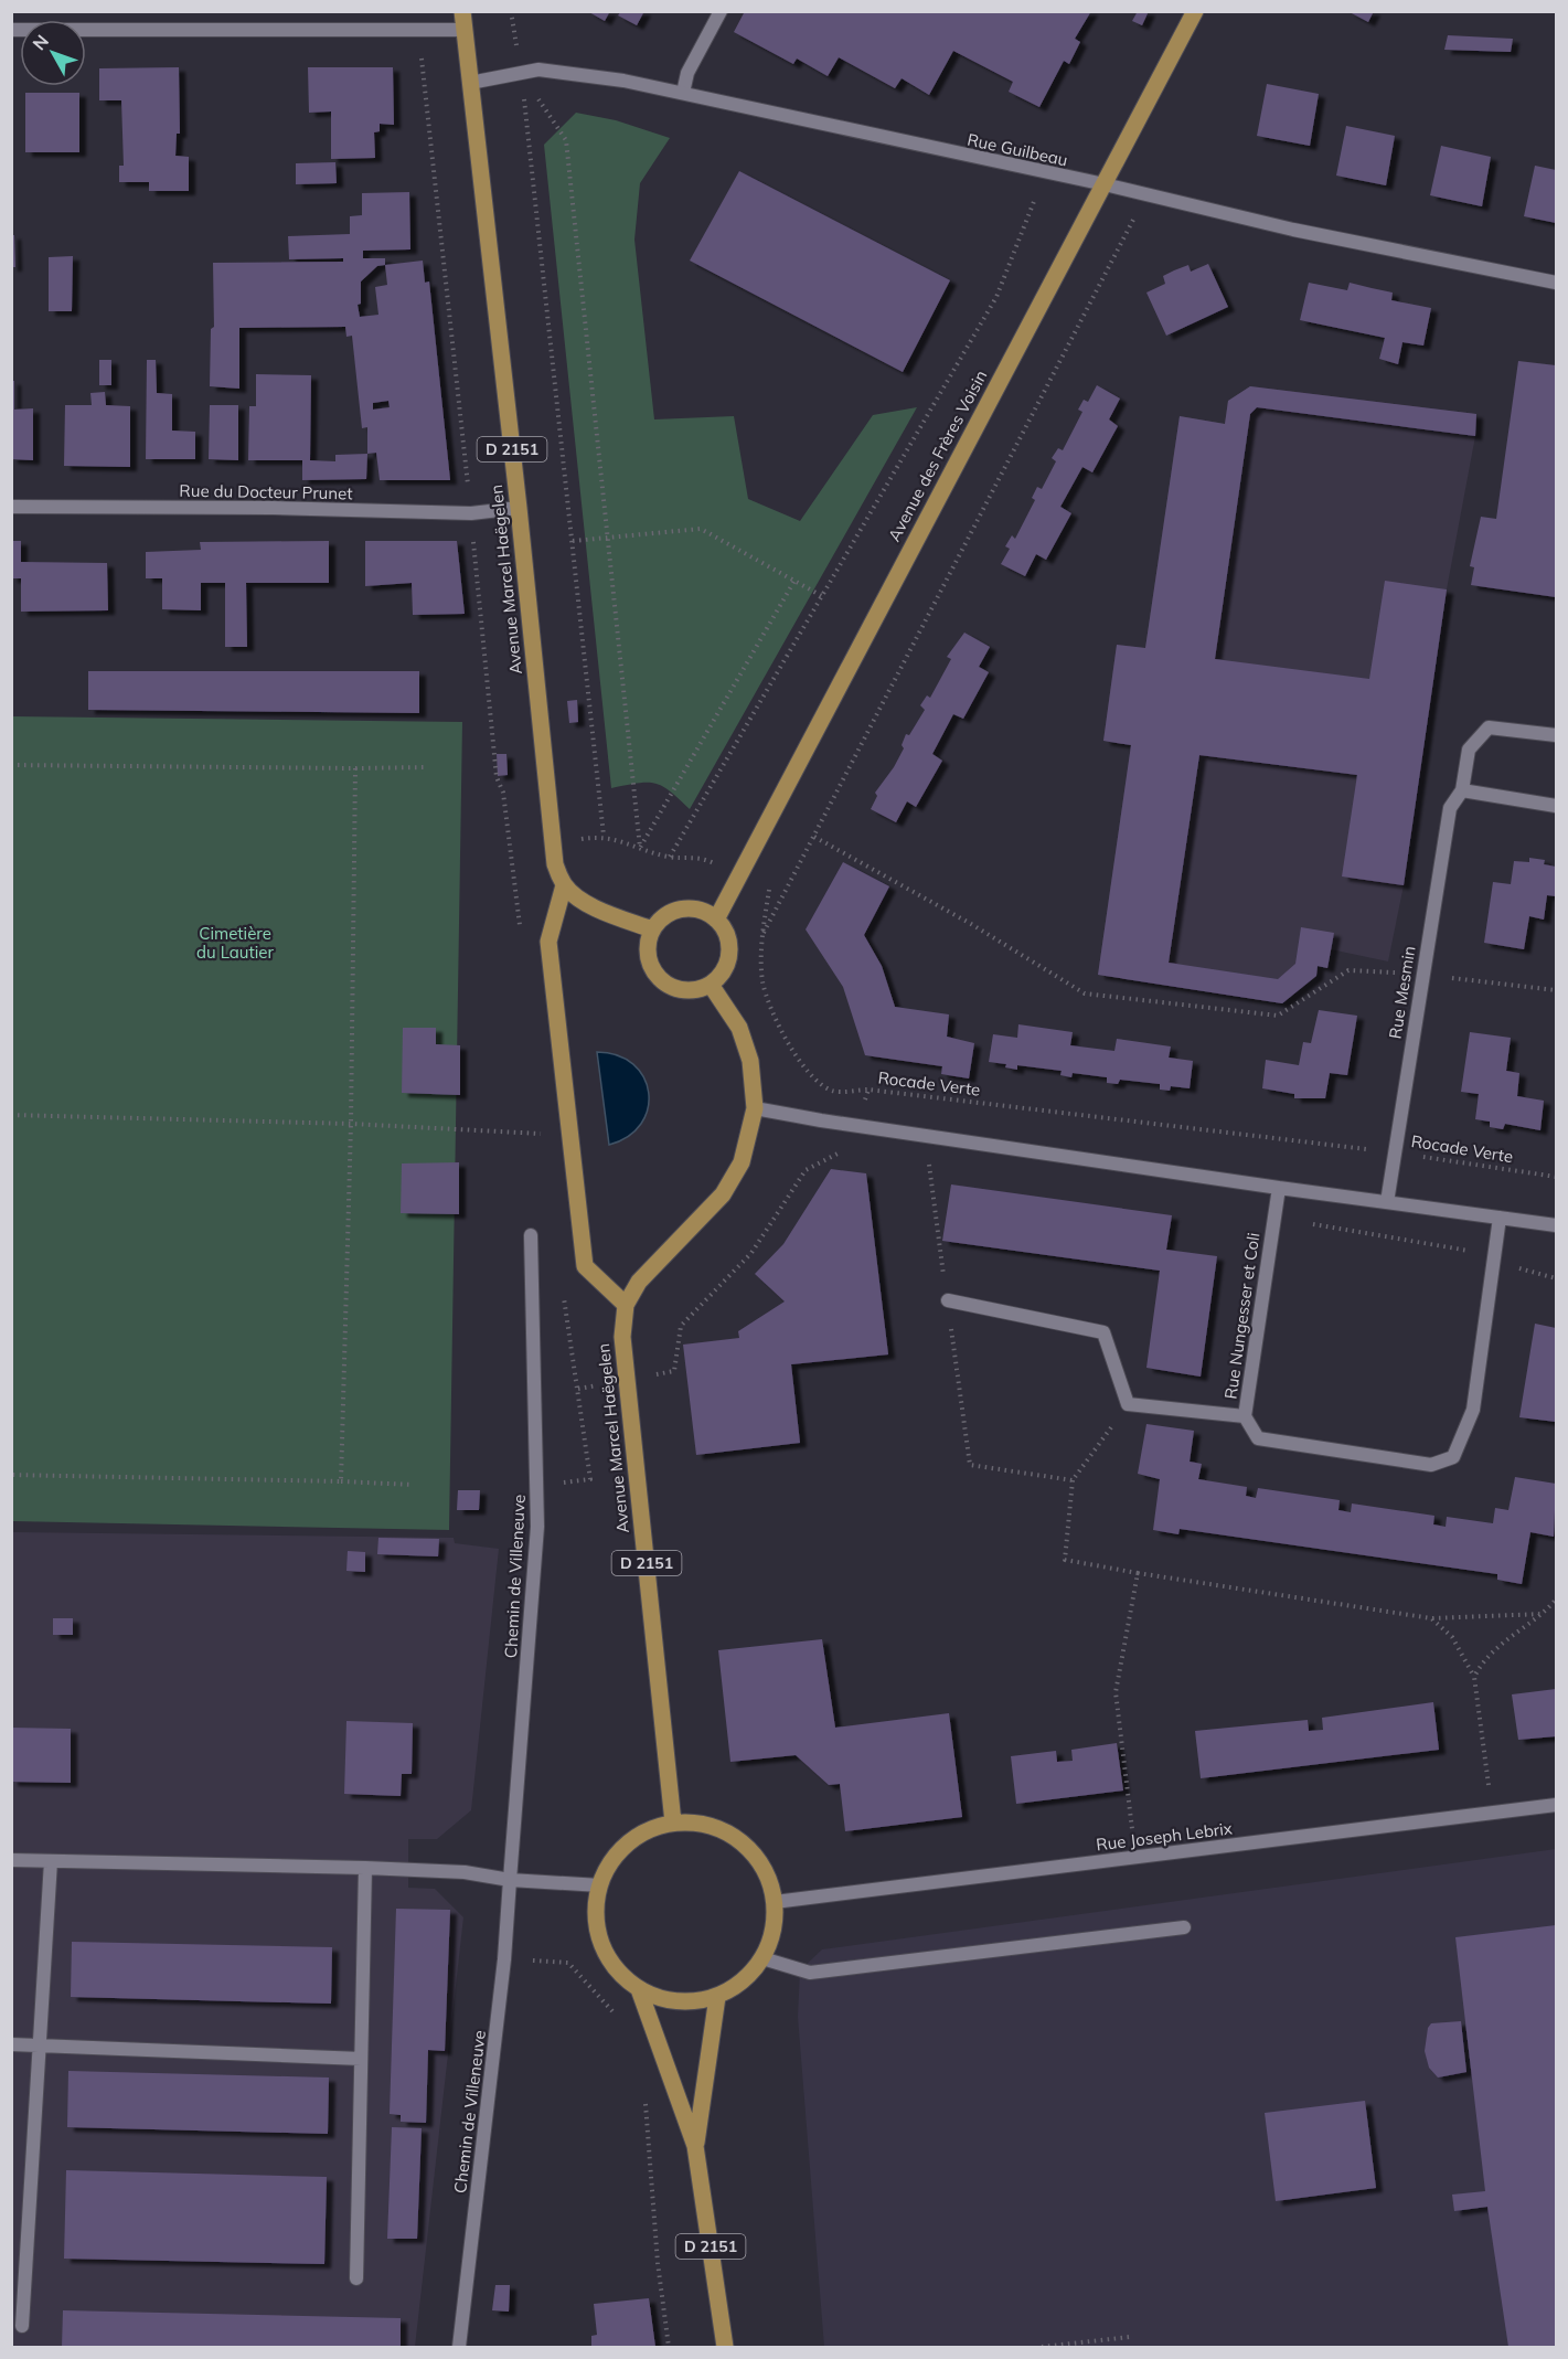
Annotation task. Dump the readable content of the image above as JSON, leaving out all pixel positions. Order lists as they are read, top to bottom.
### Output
{
  "streets": {
    "main road": ["D 2151", "Avenue des Frères Voisin", "Avenue Marcel Haëgelen"],
    "street": [
      "Rue Guilbeau",
      "Rue du Docteur Prunet",
      "Rue Mesmin",
      "Rue Nungesser et Coli",
      "Chemin de Villeneuve",
      "Rue Joseph Lebrix"
    ],
    "path": ["Rocade Verte"]
  },
  "crossings": [
    ["Rue Guilbeau", "Avenue des Frères Voisin"],
    ["Rue Guilbeau", "Avenue Marcel Haëgelen"],
    ["D 2151", "Avenue Marcel Haëgelen"],
    ["D 2151", "Rue Joseph Lebrix"],
    ["Avenue des Frères Voisin", "Avenue Marcel Haëgelen"],
    ["Rue du Docteur Prunet", "Avenue Marcel Haëgelen"],
    ["Avenue Marcel Haëgelen", "Rocade Verte"],
    ["Avenue Marcel Haëgelen", "Rue Joseph Lebrix"],
    ["Rue Mesmin", "Rocade Verte"],
    ["Rocade Verte", "Chemin de Villeneuve"]
  ],
  "parks": ["Cimetière du Lautier"],
  "north": "top left"
}
